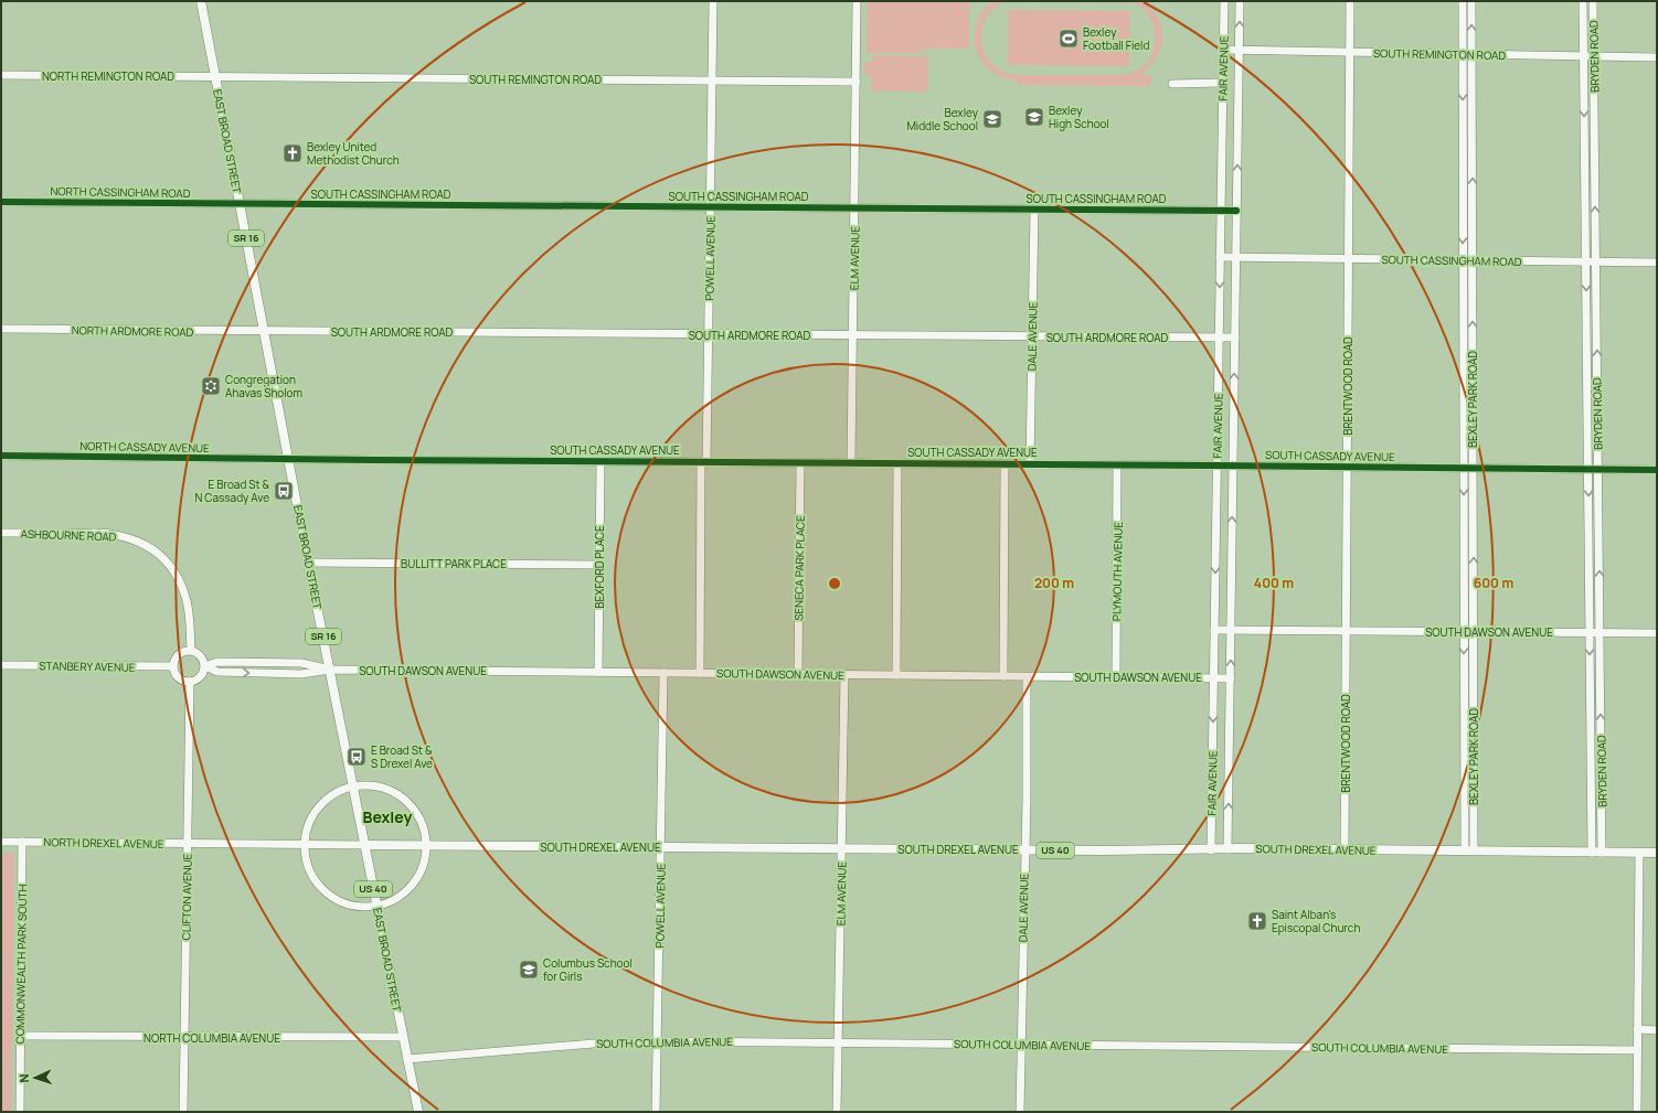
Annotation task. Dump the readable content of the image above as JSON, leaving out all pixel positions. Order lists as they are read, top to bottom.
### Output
{
  "streets": {
    "main road": [
      "EAST BROAD STREET",
      "SR 16",
      "SOUTH DREXEL AVENUE",
      "US 40"
    ],
    "street": [
      "SOUTH REMINGTON ROAD",
      "BRYDEN ROAD",
      "FAIR AVENUE",
      "NORTH REMINGTON ROAD",
      "NORTH CASSINGHAM ROAD",
      "SOUTH CASSINGHAM ROAD",
      "POWELL AVENUE",
      "ELM AVENUE",
      "NORTH ARDMORE ROAD",
      "SOUTH ARDMORE ROAD",
      "DALE AVENUE",
      "BRENTWOOD ROAD",
      "BEXLEY PARK ROAD",
      "NORTH CASSADY AVENUE",
      "SOUTH CASSADY AVENUE",
      "ASHBOURNE ROAD",
      "BULLITT PARK PLACE",
      "BEXFORD PLACE",
      "SENECA PARK PLACE",
      "PLYMOUTH AVENUE",
      "SOUTH DAWSON AVENUE",
      "STANBERY AVENUE",
      "NORTH DREXEL AVENUE",
      "CLIFTON AVENUE",
      "COMMONWEALTH PARK SOUTH",
      "NORTH COLUMBIA AVENUE",
      "SOUTH COLUMBIA AVENUE"
    ]
  },
  "crossings": [
    ["SOUTH REMINGTON ROAD", "BRYDEN ROAD"],
    ["SOUTH REMINGTON ROAD", "FAIR AVENUE"],
    ["SOUTH REMINGTON ROAD", "NORTH REMINGTON ROAD"],
    ["SOUTH REMINGTON ROAD", "EAST BROAD STREET"],
    ["SOUTH REMINGTON ROAD", "POWELL AVENUE"],
    ["SOUTH REMINGTON ROAD", "ELM AVENUE"],
    ["SOUTH REMINGTON ROAD", "BRENTWOOD ROAD"],
    ["SOUTH REMINGTON ROAD", "BEXLEY PARK ROAD"],
    ["BRYDEN ROAD", "SOUTH CASSINGHAM ROAD"],
    ["BRYDEN ROAD", "SOUTH CASSADY AVENUE"],
    ["BRYDEN ROAD", "SOUTH DAWSON AVENUE"],
    ["BRYDEN ROAD", "SOUTH DREXEL AVENUE"],
    ["FAIR AVENUE", "SOUTH CASSINGHAM ROAD"],
    ["FAIR AVENUE", "SOUTH ARDMORE ROAD"],
    ["FAIR AVENUE", "SOUTH CASSADY AVENUE"],
    ["FAIR AVENUE", "SOUTH DAWSON AVENUE"],
    ["FAIR AVENUE", "SOUTH DREXEL AVENUE"],
    ["NORTH REMINGTON ROAD", "EAST BROAD STREET"],
    ["EAST BROAD STREET", "NORTH CASSINGHAM ROAD"],
    ["EAST BROAD STREET", "SOUTH CASSINGHAM ROAD"],
    ["EAST BROAD STREET", "NORTH ARDMORE ROAD"],
    ["EAST BROAD STREET", "SOUTH ARDMORE ROAD"],
    ["EAST BROAD STREET", "NORTH CASSADY AVENUE"],
    ["EAST BROAD STREET", "SOUTH CASSADY AVENUE"],
    ["EAST BROAD STREET", "BULLITT PARK PLACE"],
    ["EAST BROAD STREET", "SOUTH DAWSON AVENUE"],
    ["EAST BROAD STREET", "NORTH DREXEL AVENUE"],
    ["EAST BROAD STREET", "SOUTH DREXEL AVENUE"],
    ["EAST BROAD STREET", "NORTH COLUMBIA AVENUE"],
    ["EAST BROAD STREET", "SOUTH COLUMBIA AVENUE"],
    ["NORTH CASSINGHAM ROAD", "SOUTH CASSINGHAM ROAD"],
    ["SOUTH CASSINGHAM ROAD", "POWELL AVENUE"],
    ["SOUTH CASSINGHAM ROAD", "ELM AVENUE"],
    ["SOUTH CASSINGHAM ROAD", "DALE AVENUE"],
    ["SOUTH CASSINGHAM ROAD", "BRENTWOOD ROAD"],
    ["SOUTH CASSINGHAM ROAD", "BEXLEY PARK ROAD"],
    ["POWELL AVENUE", "SOUTH ARDMORE ROAD"],
    ["POWELL AVENUE", "SOUTH CASSADY AVENUE"],
    ["POWELL AVENUE", "SOUTH DAWSON AVENUE"],
    ["POWELL AVENUE", "SOUTH DREXEL AVENUE"],
    ["POWELL AVENUE", "SOUTH COLUMBIA AVENUE"],
    ["ELM AVENUE", "SOUTH ARDMORE ROAD"],
    ["ELM AVENUE", "SOUTH CASSADY AVENUE"],
    ["ELM AVENUE", "SOUTH DAWSON AVENUE"],
    ["ELM AVENUE", "SOUTH DREXEL AVENUE"],
    ["ELM AVENUE", "SOUTH COLUMBIA AVENUE"],
    ["NORTH ARDMORE ROAD", "SOUTH ARDMORE ROAD"],
    ["SOUTH ARDMORE ROAD", "DALE AVENUE"],
    ["DALE AVENUE", "SOUTH CASSADY AVENUE"],
    ["DALE AVENUE", "SOUTH DAWSON AVENUE"],
    ["DALE AVENUE", "SOUTH DREXEL AVENUE"],
    ["DALE AVENUE", "SOUTH COLUMBIA AVENUE"],
    ["BRENTWOOD ROAD", "SOUTH CASSADY AVENUE"],
    ["BRENTWOOD ROAD", "SOUTH DAWSON AVENUE"],
    ["BRENTWOOD ROAD", "SOUTH DREXEL AVENUE"],
    ["BEXLEY PARK ROAD", "SOUTH CASSADY AVENUE"],
    ["BEXLEY PARK ROAD", "SOUTH DAWSON AVENUE"],
    ["BEXLEY PARK ROAD", "SOUTH DREXEL AVENUE"],
    ["NORTH CASSADY AVENUE", "SOUTH CASSADY AVENUE"],
    ["SOUTH CASSADY AVENUE", "BEXFORD PLACE"],
    ["SOUTH CASSADY AVENUE", "SENECA PARK PLACE"],
    ["SOUTH CASSADY AVENUE", "PLYMOUTH AVENUE"],
    ["ASHBOURNE ROAD", "STANBERY AVENUE"],
    ["ASHBOURNE ROAD", "CLIFTON AVENUE"],
    ["BULLITT PARK PLACE", "BEXFORD PLACE"],
    ["BEXFORD PLACE", "SOUTH DAWSON AVENUE"],
    ["SENECA PARK PLACE", "SOUTH DAWSON AVENUE"],
    ["PLYMOUTH AVENUE", "SOUTH DAWSON AVENUE"],
    ["STANBERY AVENUE", "CLIFTON AVENUE"],
    ["NORTH DREXEL AVENUE", "SOUTH DREXEL AVENUE"],
    ["NORTH DREXEL AVENUE", "CLIFTON AVENUE"],
    ["NORTH DREXEL AVENUE", "COMMONWEALTH PARK SOUTH"],
    ["CLIFTON AVENUE", "NORTH COLUMBIA AVENUE"],
    ["COMMONWEALTH PARK SOUTH", "NORTH COLUMBIA AVENUE"]
  ],
  "districts": ["Bexley"],
  "places": {
    "sports": ["Bexley Football Field"],
    "school or university": ["Bexley High School", "Bexley Middle School", "Columbus School for Girls"],
    "church": ["Bexley United Methodist Church", "Saint Alban's Episcopal Church"],
    "synagogue": ["Congregation Ahavas Sholom"],
    "bus stop": ["E Broad St & N Cassady Ave", "E Broad St & S Drexel Ave"]
  },
  "north": "left",
  "rings": ["200 m", "400 m", "600 m"]
}
